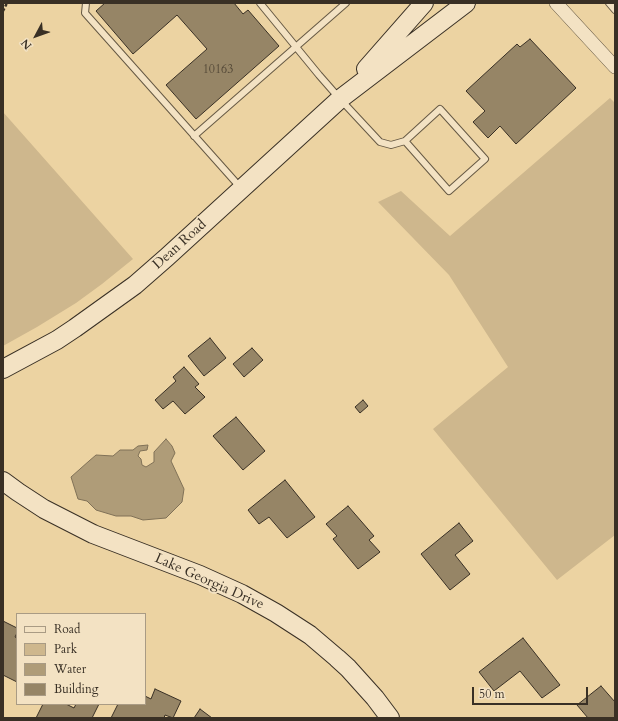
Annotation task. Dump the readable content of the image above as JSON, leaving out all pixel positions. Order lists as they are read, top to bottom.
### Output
{
  "streets": {
    "main road": ["Dean Road", "Lake Georgia Drive"]
  },
  "house_numbers": ["10163"],
  "legend": [
    "Road",
    "Park",
    "Water",
    "Building"
  ],
  "scale_bar": "50 m",
  "north": "bottom left"
}
